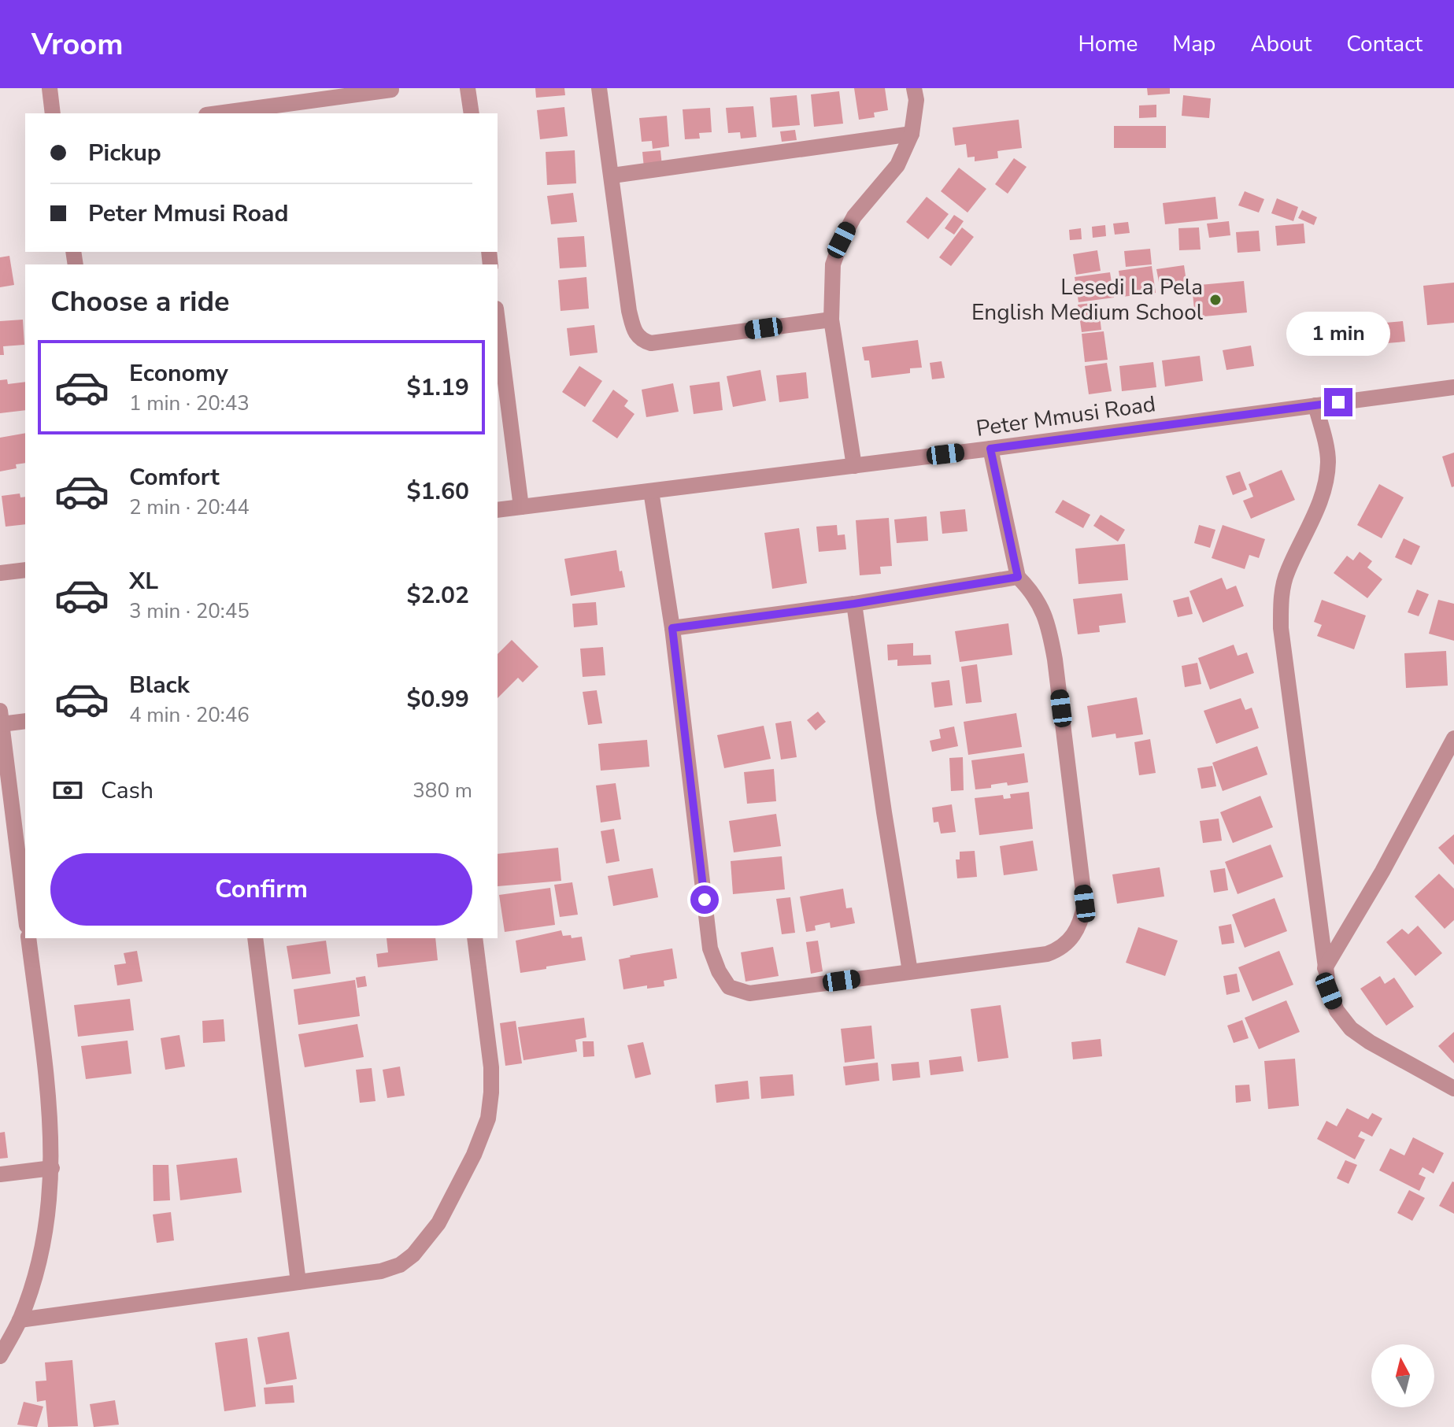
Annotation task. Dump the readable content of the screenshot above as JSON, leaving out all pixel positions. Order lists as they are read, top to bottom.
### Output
{
  "streets": {
    "street": ["Peter Mmusi Road"]
  },
  "places": ["Lesedi La Pela English Medium School"],
  "north": "top",
  "page": {
    "header": "Vroom",
    "nav": [
      "Home",
      "Map",
      "About",
      "Contact"
    ],
    "banner": ["Pickup", "Peter Mmusi Road"],
    "heading": "Choose a ride",
    "bubble": "1 min",
    "list": [
      {
        "name": "Economy",
        "note": "1 min · 20:43",
        "value": "$1.19"
      },
      {
        "name": "Comfort",
        "note": "2 min · 20:44",
        "value": "$1.60"
      },
      {
        "name": "XL",
        "note": "3 min · 20:45",
        "value": "$2.02"
      },
      {
        "name": "Black",
        "note": "4 min · 20:46",
        "value": "$0.99"
      }
    ],
    "pay": ["Cash", "380 m"],
    "buttons": "Confirm"
  }
}
